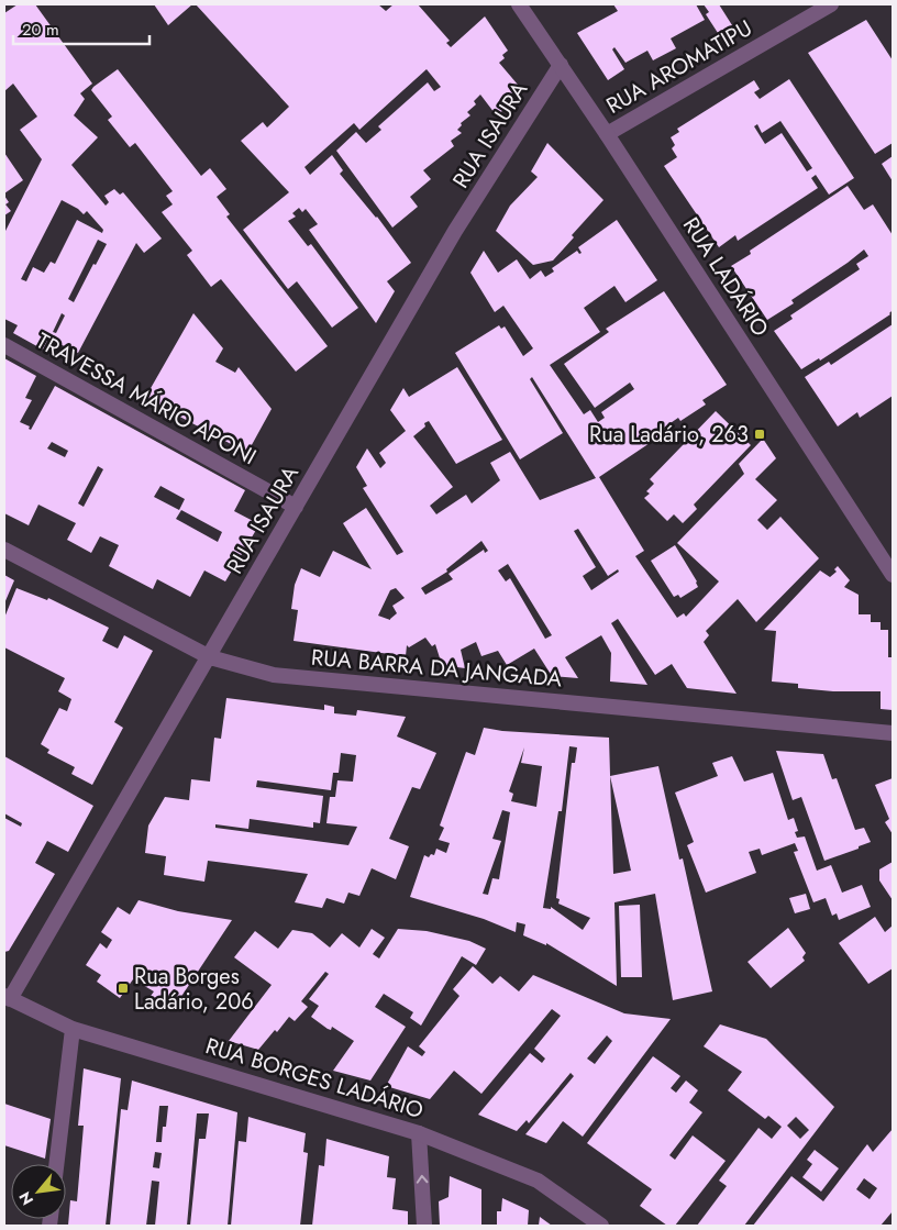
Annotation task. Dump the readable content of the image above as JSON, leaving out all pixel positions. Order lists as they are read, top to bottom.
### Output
{
  "streets": {
    "street": [
      "RUA AROMATIPU",
      "RUA ISAURA",
      "RUA LADÁRIO",
      "TRAVESSA MÁRIO APONI",
      "RUA BARRA DA JANGADA",
      "RUA BORGES LADÁRIO"
    ]
  },
  "crossings": [
    ["RUA AROMATIPU", "RUA LADÁRIO"],
    ["RUA ISAURA", "RUA LADÁRIO"],
    ["RUA ISAURA", "TRAVESSA MÁRIO APONI"],
    ["RUA ISAURA", "RUA BARRA DA JANGADA"],
    ["RUA ISAURA", "RUA BORGES LADÁRIO"]
  ],
  "places": {
    "transit": ["Rua Ladário, 263", "Rua Borges Ladário, 206"]
  },
  "scale_bar": "20 m",
  "north": "bottom left"
}
